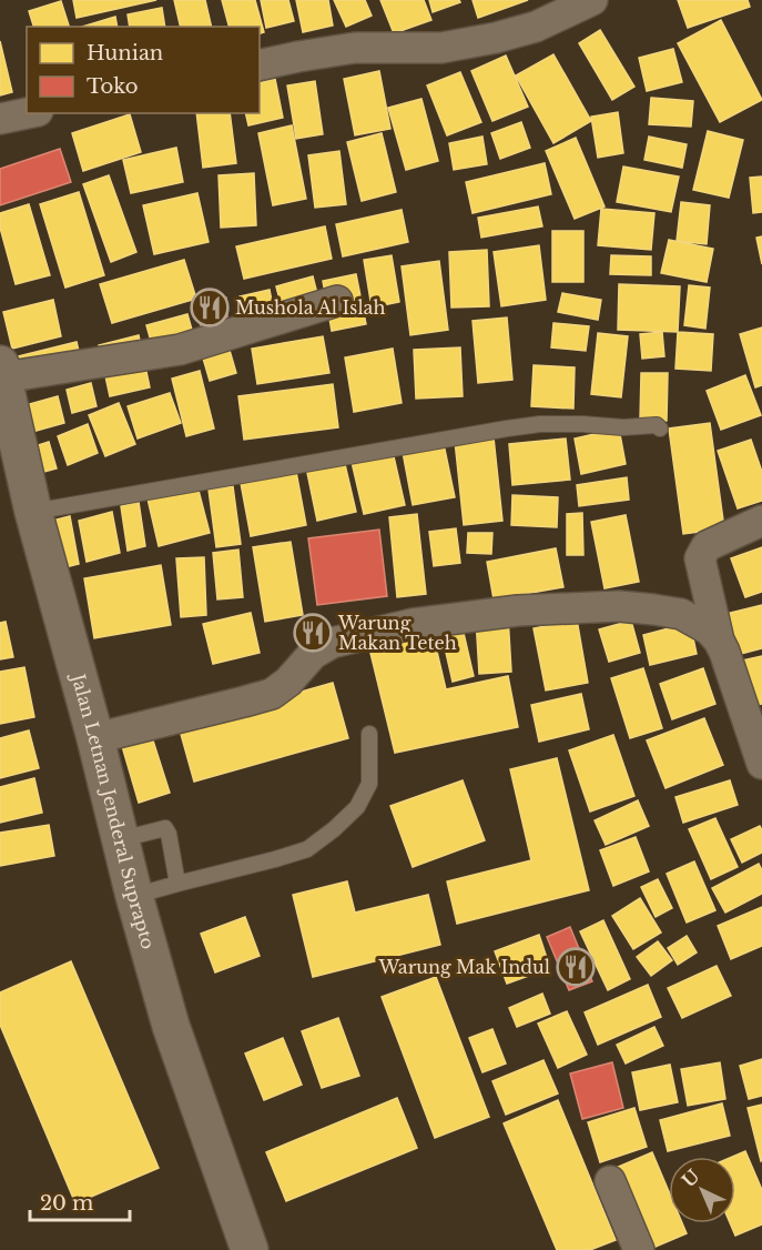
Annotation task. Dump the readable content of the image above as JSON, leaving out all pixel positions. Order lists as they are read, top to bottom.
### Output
{
  "streets": {
    "street": ["Jalan Letnan Jenderal Suprapto"]
  },
  "places": {
    "restaurant": ["Mushola Al Islah", "Warung Makan Teteh", "Warung Mak Indul"]
  },
  "legend": ["Hunian", "Toko"],
  "scale_bar": "20 m",
  "north": "top left"
}
